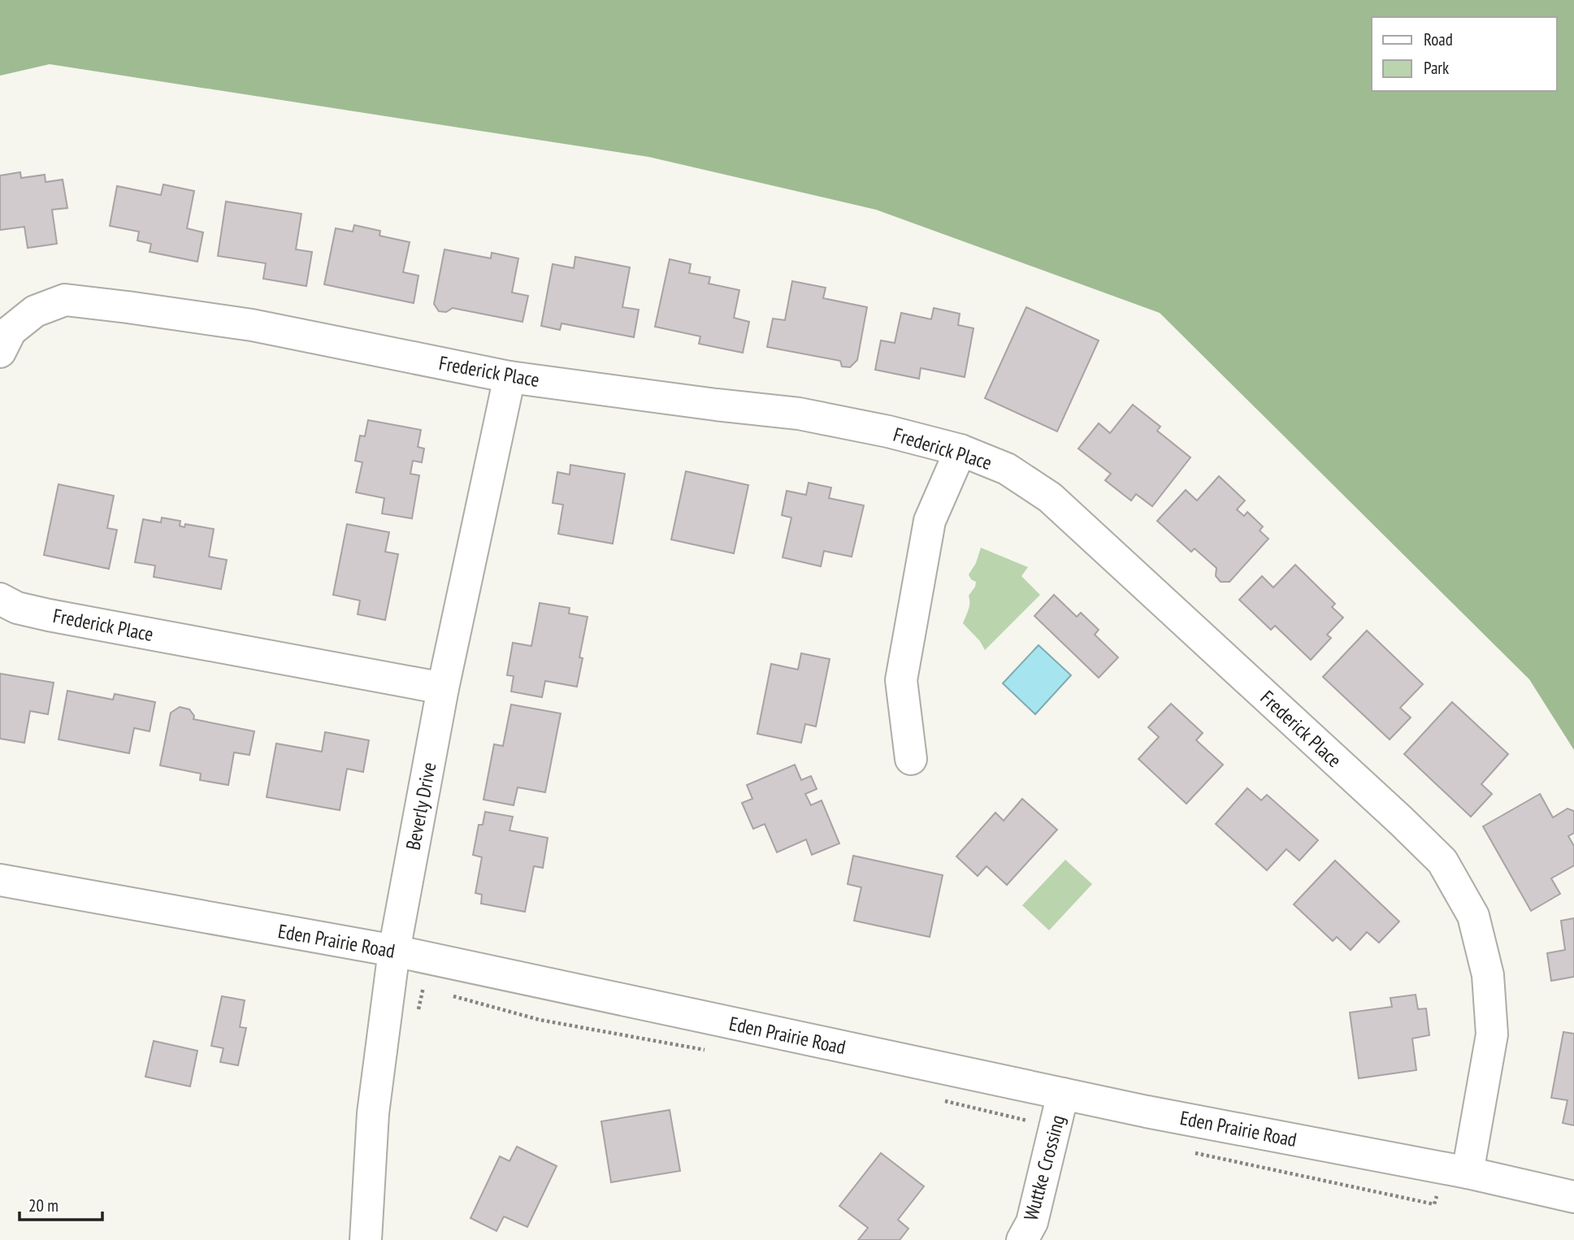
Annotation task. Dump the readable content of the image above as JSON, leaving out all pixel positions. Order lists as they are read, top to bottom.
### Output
{
  "streets": {
    "street": [
      "Frederick Place",
      "Beverly Drive",
      "Eden Prairie Road",
      "Wuttke Crossing"
    ]
  },
  "crossings": [
    ["Frederick Place", "Beverly Drive"],
    ["Frederick Place", "Eden Prairie Road"],
    ["Beverly Drive", "Eden Prairie Road"],
    ["Eden Prairie Road", "Wuttke Crossing"]
  ],
  "legend": ["Road", "Park"],
  "scale_bar": "20 m"
}
